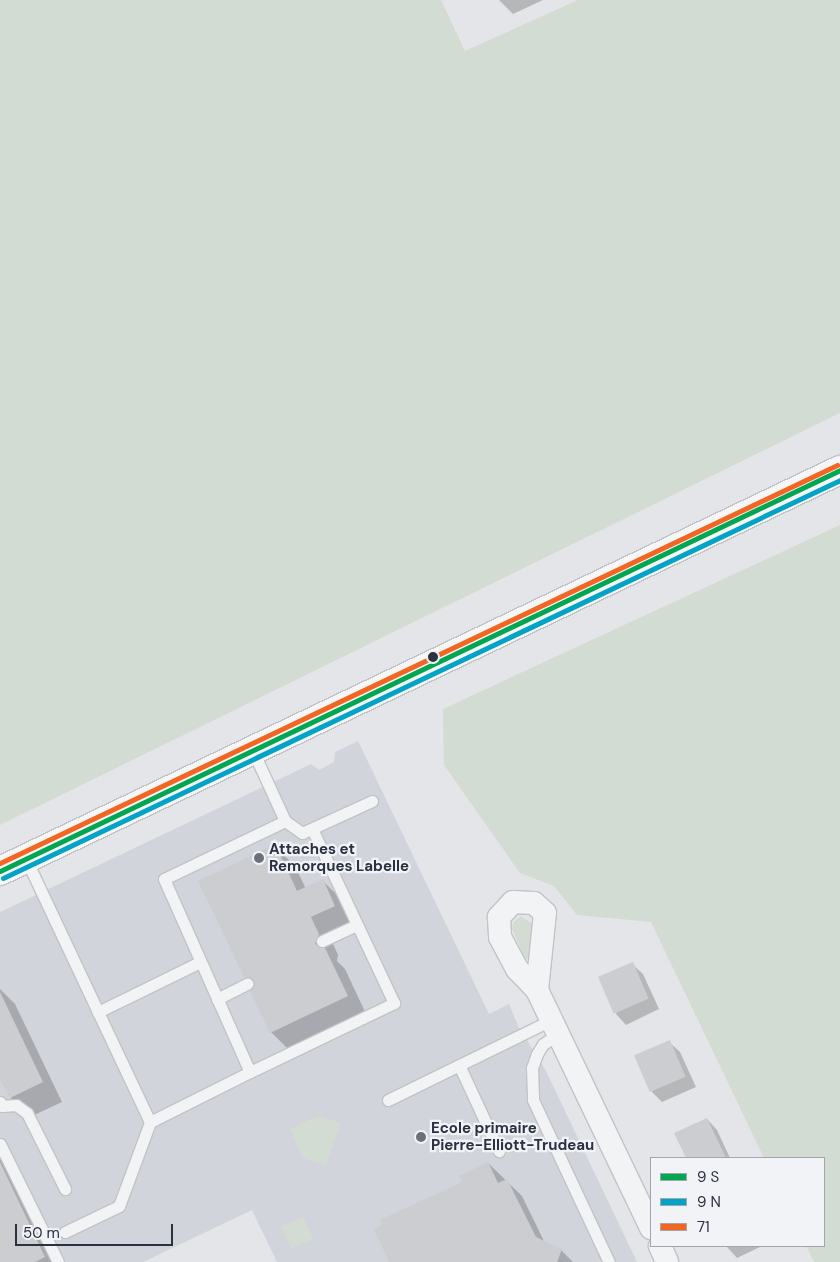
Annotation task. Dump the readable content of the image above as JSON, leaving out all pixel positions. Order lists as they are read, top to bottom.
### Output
{
  "places": ["Attaches et Remorques Labelle", "Ecole primaire Pierre-Elliott-Trudeau"],
  "lines": ["transit line 71"],
  "legend": ["9 S", "9 N", "71"],
  "scale_bar": "50 m"
}
